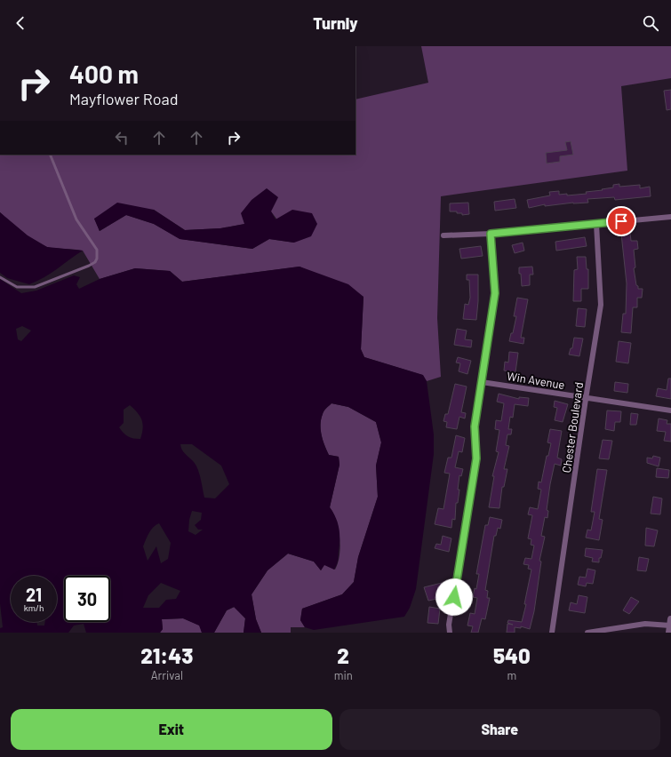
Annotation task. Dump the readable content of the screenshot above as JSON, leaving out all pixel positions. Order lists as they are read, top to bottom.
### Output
{
  "streets": {
    "street": ["Win Avenue", "Chester Boulevard"]
  },
  "crossings": [
    ["Win Avenue", "Chester Boulevard"]
  ],
  "page": {
    "header": "Turnly",
    "turn": ["400 m", "Mayflower Road"],
    "speed": "21 km/h",
    "limit": "30",
    "eta": [
      "21:43",
      "Arrival",
      "2",
      "min",
      "540",
      "m"
    ],
    "buttons": ["Exit", "Share"]
  }
}
